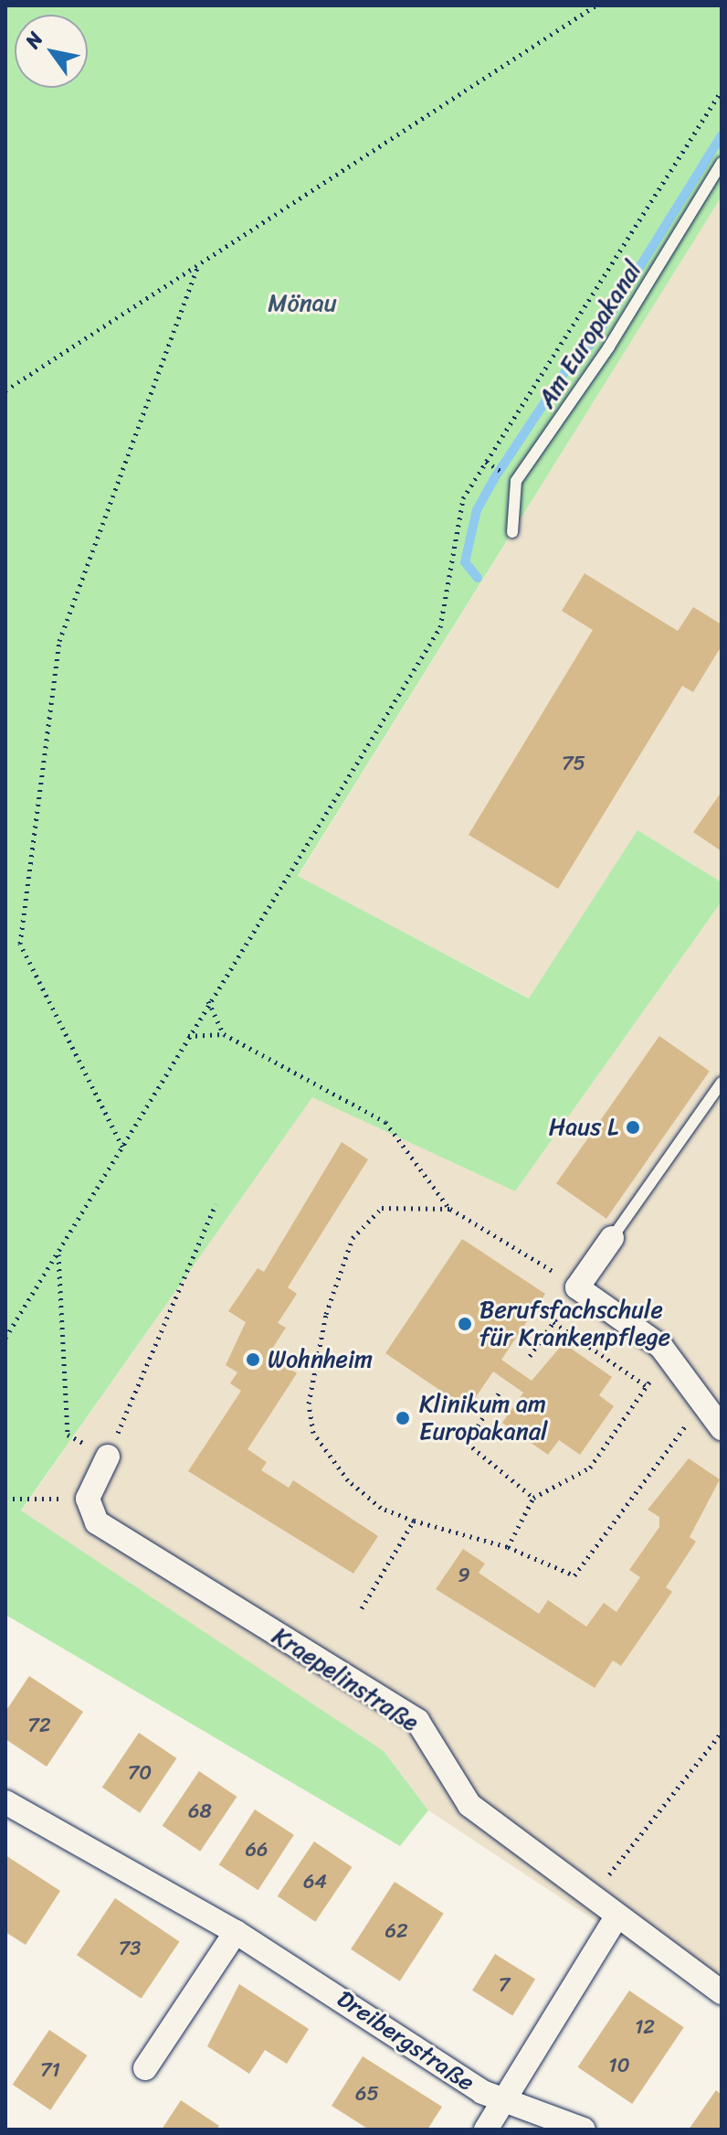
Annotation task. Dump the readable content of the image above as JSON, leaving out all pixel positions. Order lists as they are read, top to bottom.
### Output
{
  "streets": {
    "street": ["Kraepelinstraße", "Dreibergstraße"],
    "lane": ["Am Europakanal"]
  },
  "parks": ["Mönau"],
  "places": [
    "Haus L",
    "Berufsfachschule für Krankenpflege",
    "Wohnheim",
    "Klinikum am Europakanal"
  ],
  "house_numbers": [
    "75",
    "9",
    "72",
    "70",
    "68",
    "66",
    "64",
    "62",
    "73",
    "7",
    "12",
    "10",
    "71",
    "65"
  ],
  "north": "top left"
}
